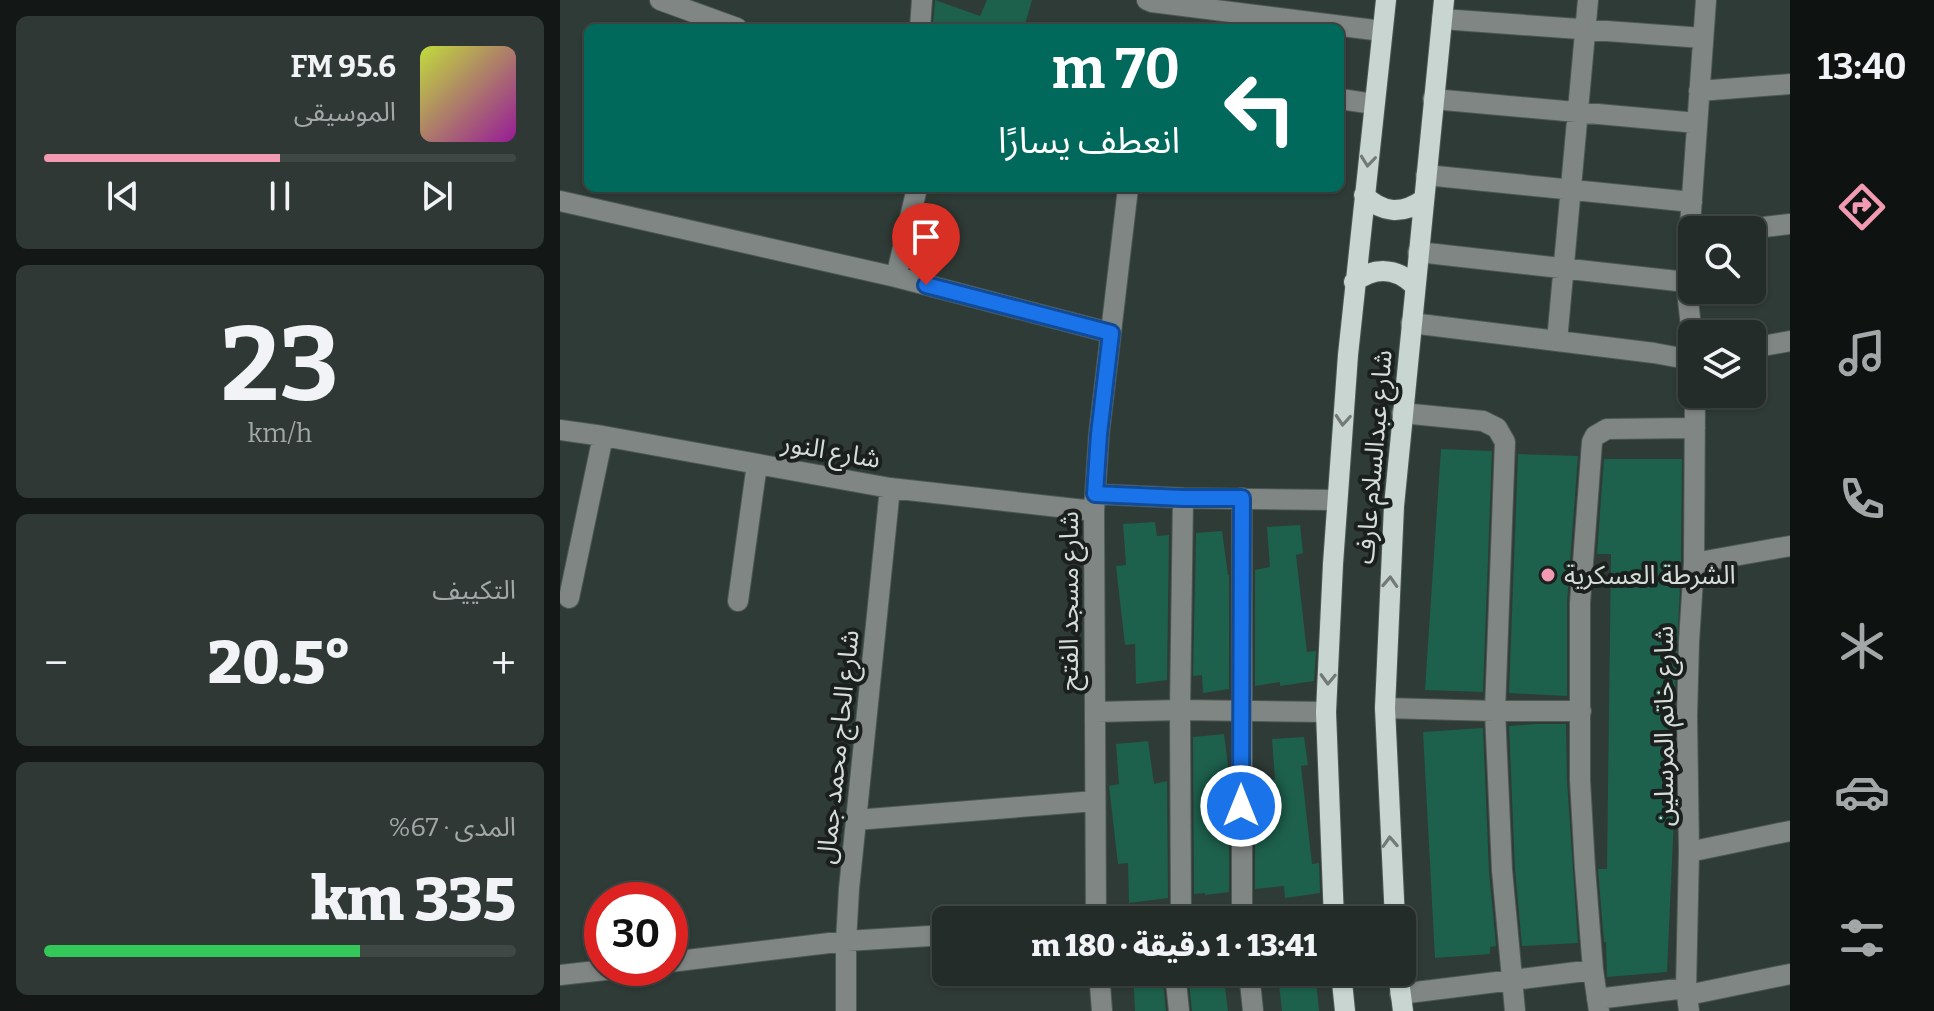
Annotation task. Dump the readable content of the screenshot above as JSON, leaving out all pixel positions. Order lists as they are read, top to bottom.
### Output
{
  "streets": {
    "main road": ["شارع عبدالسلام عارف"],
    "street": [
      "شارع النور",
      "شارع مسجد الفتح",
      "شارع خاتم المرسلين",
      "شارع الحاج محمد جمال"
    ]
  },
  "crossings": [
    ["شارع النور", "شارع عبدالسلام عارف"],
    ["شارع النور", "شارع مسجد الفتح"],
    ["شارع النور", "شارع الحاج محمد جمال"]
  ],
  "places": ["الشرطة العسكرية"],
  "page": {
    "tabs": "13:40",
    "turn": ["70 m", "انعطف يسارًا"],
    "song": ["95.6 FM", "الموسيقى"],
    "tile": [
      ["23", "km/h"],
      "التكييف",
      ["المدى · 67%", "335 km"]
    ],
    "heat": ["−", "20.5°", "+"],
    "limit": "30",
    "trip": "13:41 · 1 دقيقة · 180 m"
  }
}
